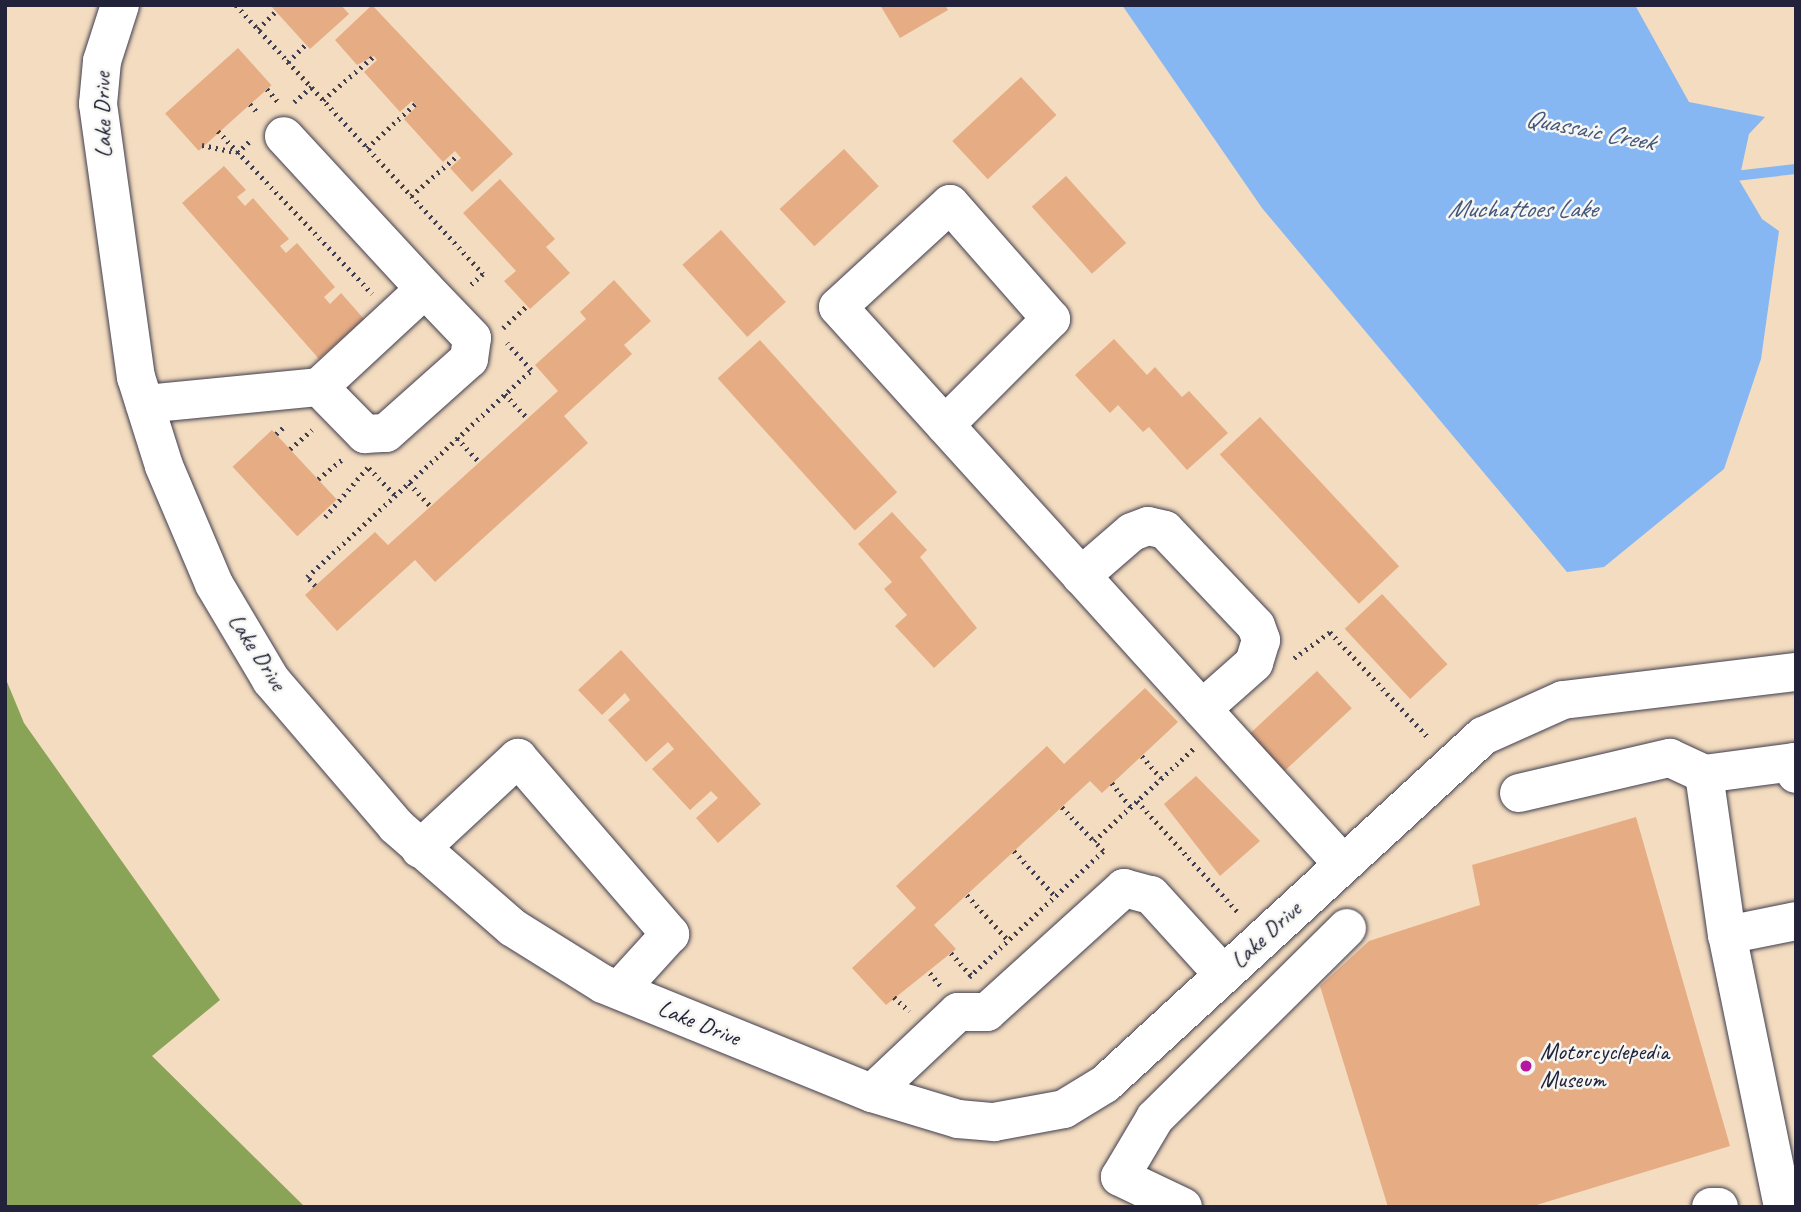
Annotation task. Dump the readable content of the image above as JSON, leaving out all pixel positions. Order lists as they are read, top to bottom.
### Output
{
  "streets": {
    "street": ["Lake Drive"]
  },
  "water": ["Quassaic Creek", "Muchattoes Lake"],
  "places": ["Motorcyclepedia Museum"]
}
